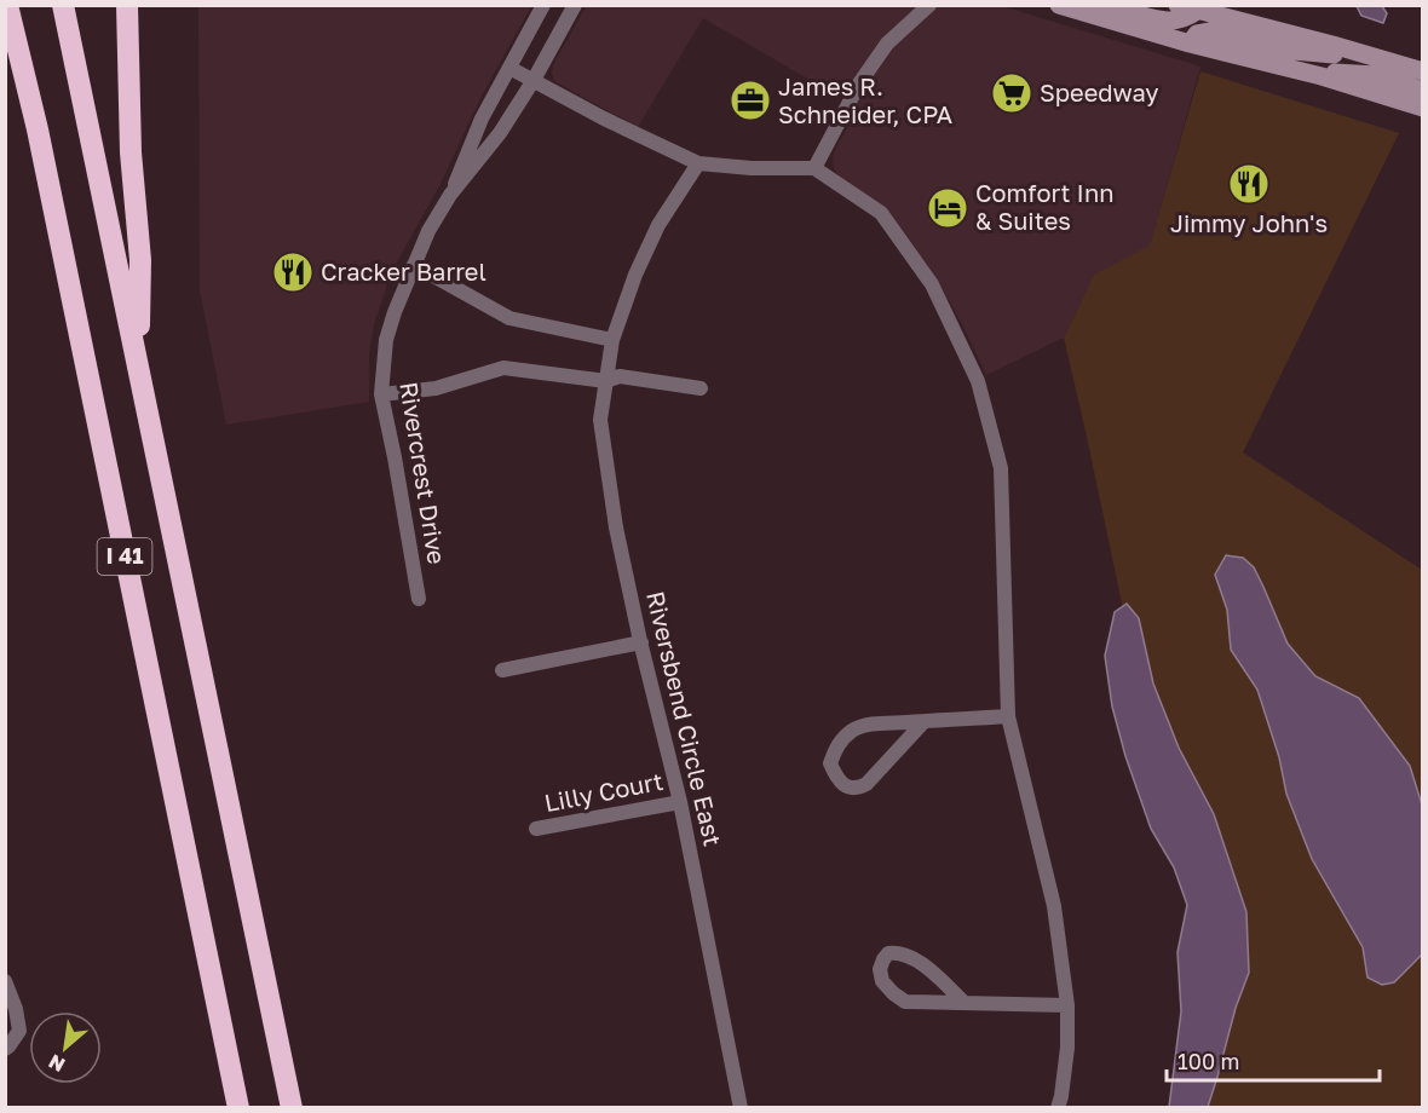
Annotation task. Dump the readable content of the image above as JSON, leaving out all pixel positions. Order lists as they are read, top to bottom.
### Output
{
  "streets": {
    "highway": ["I 41"],
    "street": ["Rivercrest Drive", "Riversbend Circle East", "Lilly Court"]
  },
  "crossings": [
    ["Riversbend Circle East", "Lilly Court"]
  ],
  "places": {
    "supermarket": ["Speedway"],
    "office": ["James R. Schneider, CPA"],
    "restaurant": ["Jimmy John's", "Cracker Barrel"],
    "hotel": ["Comfort Inn & Suites"]
  },
  "scale_bar": "100 m",
  "north": "bottom left"
}
